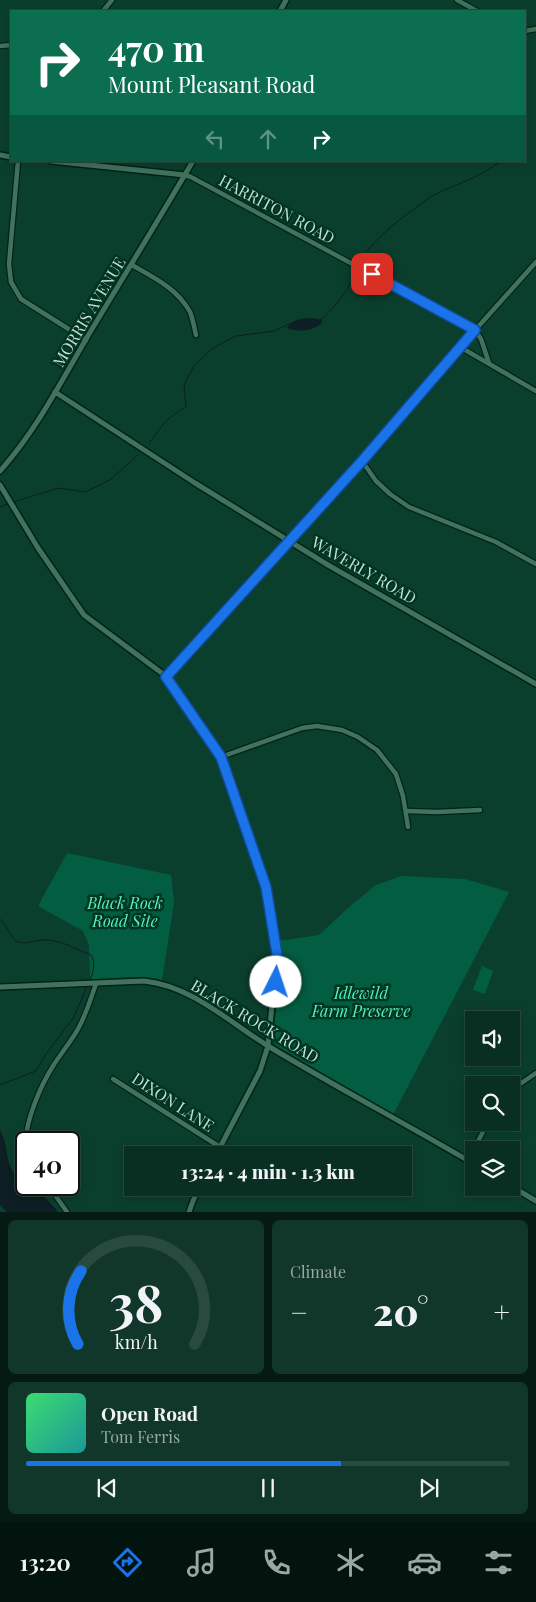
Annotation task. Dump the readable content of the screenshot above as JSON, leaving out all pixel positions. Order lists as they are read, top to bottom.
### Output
{
  "streets": {
    "street": [
      "HARRITON ROAD",
      "MORRIS AVENUE",
      "WAVERLY ROAD",
      "BLACK ROCK ROAD",
      "DIXON LANE"
    ]
  },
  "crossings": [
    ["HARRITON ROAD", "MORRIS AVENUE"],
    ["MORRIS AVENUE", "WAVERLY ROAD"]
  ],
  "parks": ["Black Rock Road Site", "Idlewild Farm Preserve"],
  "page": {
    "turn": ["470 m", "Mount Pleasant Road"],
    "limit": "40",
    "trip": "13:24 · 4 min · 1.3 km",
    "tile": "Climate",
    "heat": ["−", "20°", "+"],
    "song": ["Open Road", "Tom Ferris"],
    "tabs": "13:20",
    "gauge": ["38", "km/h"]
  }
}
